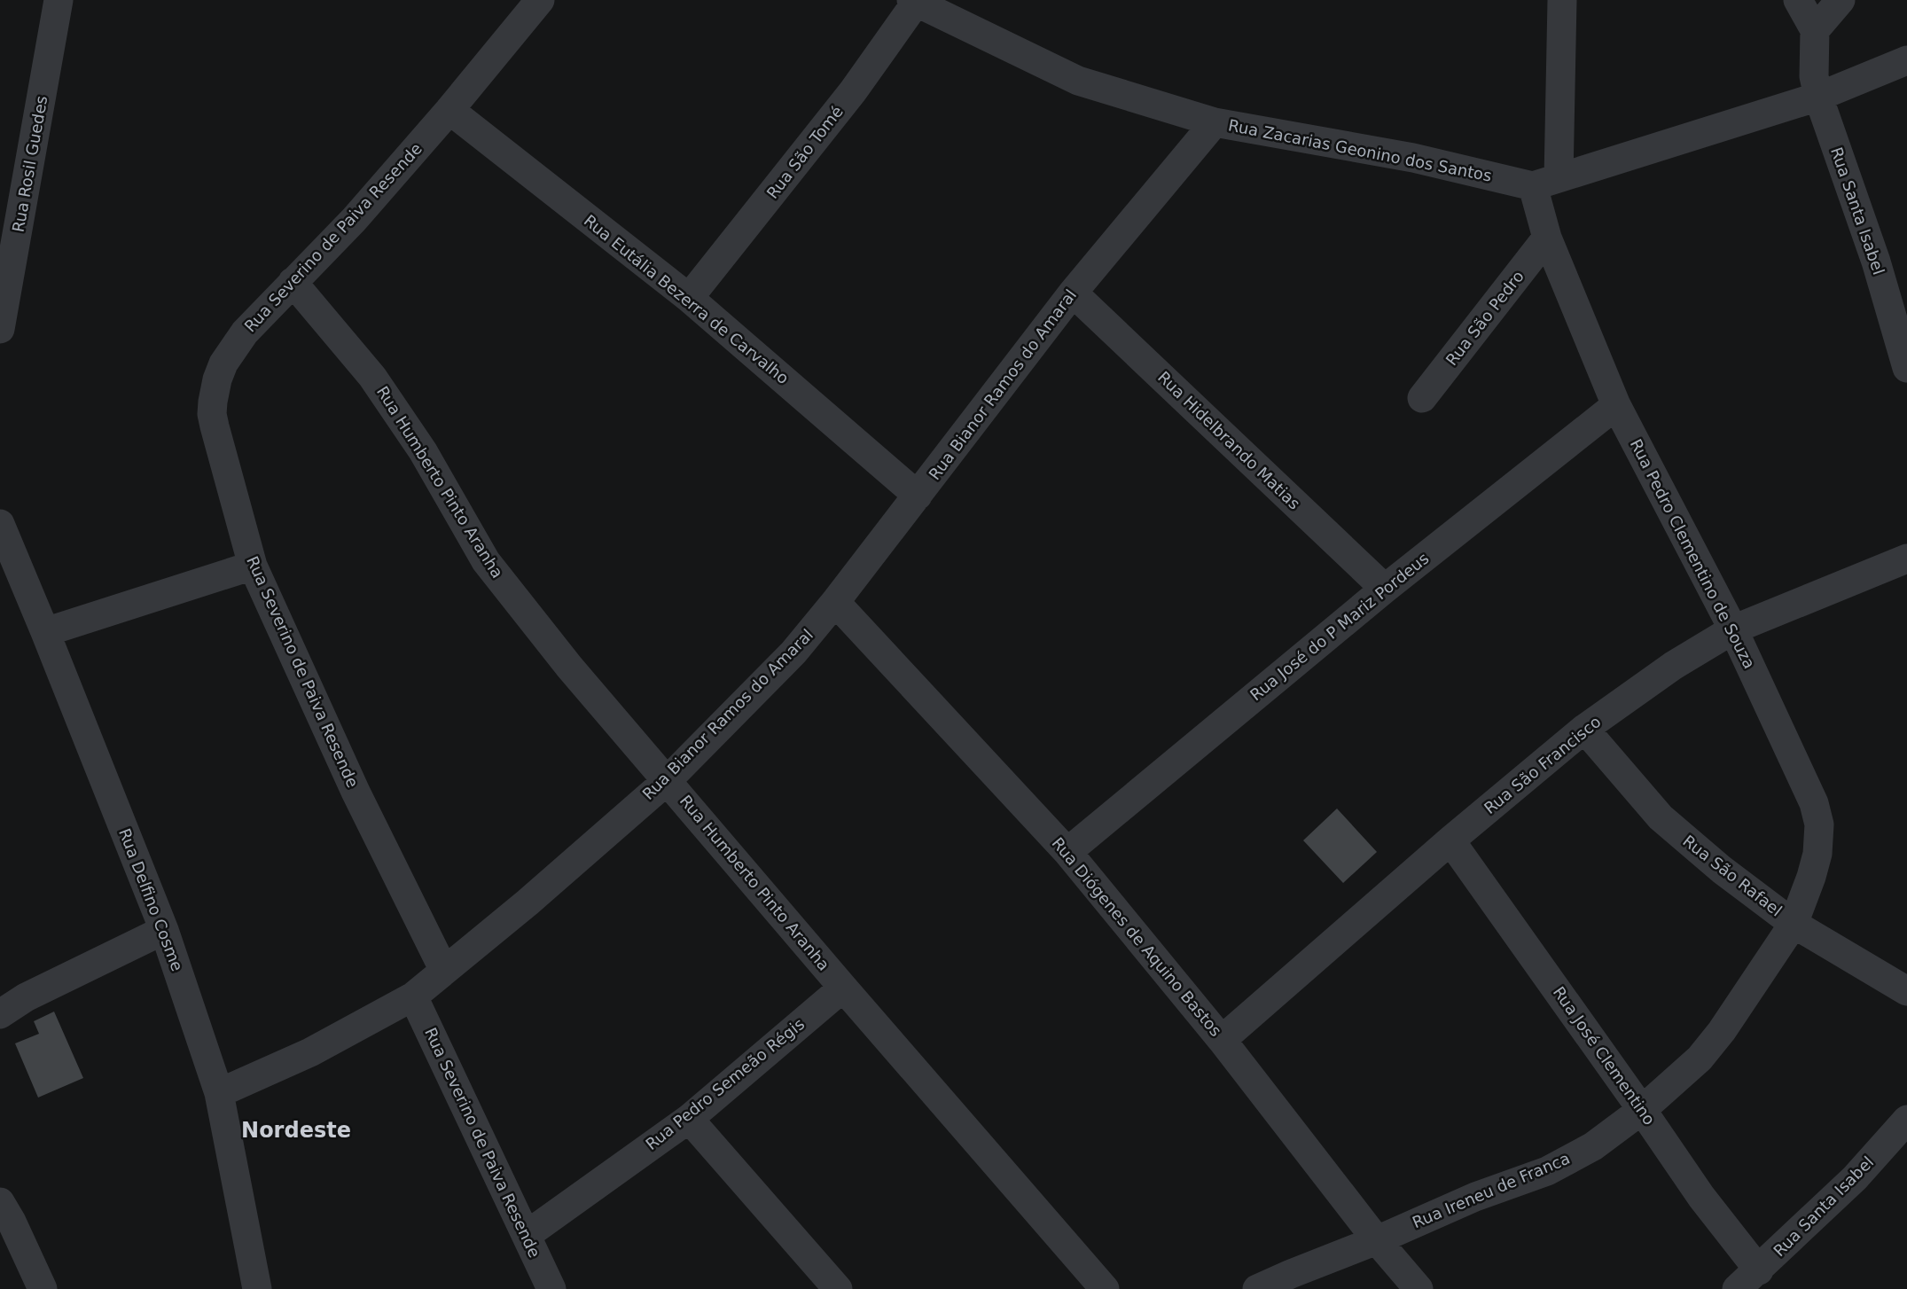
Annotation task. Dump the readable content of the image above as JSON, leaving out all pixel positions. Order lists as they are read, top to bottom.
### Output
{
  "streets": {
    "street": [
      "Rua Zacarias Geonino dos Santos",
      "Rua São Tomé",
      "Rua Rosil Guedes",
      "Rua Santa Isabel",
      "Rua Severino de Paiva Resende",
      "Rua Eutália Bezerra de Carvalho",
      "Rua São Pedro",
      "Rua Bianor Ramos do Amaral",
      "Rua Hidelbrando Matias",
      "Rua Humberto Pinto Aranha",
      "Rua Pedro Clementino de Souza",
      "Rua José do P Mariz Pordeus",
      "Rua São Francisco",
      "Rua São Rafael",
      "Rua Delfino Cosme",
      "Rua Diógenes de Aquino Bastos",
      "Rua José Clementino",
      "Rua Pedro Semeão Régis",
      "Rua Ireneu de Franca"
    ]
  },
  "crossings": [
    ["Rua Zacarias Geonino dos Santos", "Rua São Tomé"],
    ["Rua Zacarias Geonino dos Santos", "Rua Bianor Ramos do Amaral"],
    ["Rua Zacarias Geonino dos Santos", "Rua Pedro Clementino de Souza"],
    ["Rua São Tomé", "Rua Eutália Bezerra de Carvalho"],
    ["Rua Santa Isabel", "Rua José Clementino"],
    ["Rua Severino de Paiva Resende", "Rua Eutália Bezerra de Carvalho"],
    ["Rua Severino de Paiva Resende", "Rua Bianor Ramos do Amaral"],
    ["Rua Severino de Paiva Resende", "Rua Humberto Pinto Aranha"],
    ["Rua Severino de Paiva Resende", "Rua Pedro Semeão Régis"],
    ["Rua Eutália Bezerra de Carvalho", "Rua Bianor Ramos do Amaral"],
    ["Rua São Pedro", "Rua Pedro Clementino de Souza"],
    ["Rua Bianor Ramos do Amaral", "Rua Hidelbrando Matias"],
    ["Rua Bianor Ramos do Amaral", "Rua Humberto Pinto Aranha"],
    ["Rua Bianor Ramos do Amaral", "Rua Delfino Cosme"],
    ["Rua Bianor Ramos do Amaral", "Rua Diógenes de Aquino Bastos"],
    ["Rua Hidelbrando Matias", "Rua José do P Mariz Pordeus"],
    ["Rua Humberto Pinto Aranha", "Rua Pedro Semeão Régis"],
    ["Rua Pedro Clementino de Souza", "Rua José do P Mariz Pordeus"],
    ["Rua Pedro Clementino de Souza", "Rua São Francisco"],
    ["Rua Pedro Clementino de Souza", "Rua São Rafael"],
    ["Rua Pedro Clementino de Souza", "Rua Ireneu de Franca"],
    ["Rua José do P Mariz Pordeus", "Rua Diógenes de Aquino Bastos"],
    ["Rua São Francisco", "Rua São Rafael"],
    ["Rua São Francisco", "Rua Diógenes de Aquino Bastos"],
    ["Rua São Francisco", "Rua José Clementino"],
    ["Rua São Rafael", "Rua Ireneu de Franca"],
    ["Rua Diógenes de Aquino Bastos", "Rua Ireneu de Franca"],
    ["Rua José Clementino", "Rua Ireneu de Franca"]
  ],
  "districts": ["Nordeste"]
}
